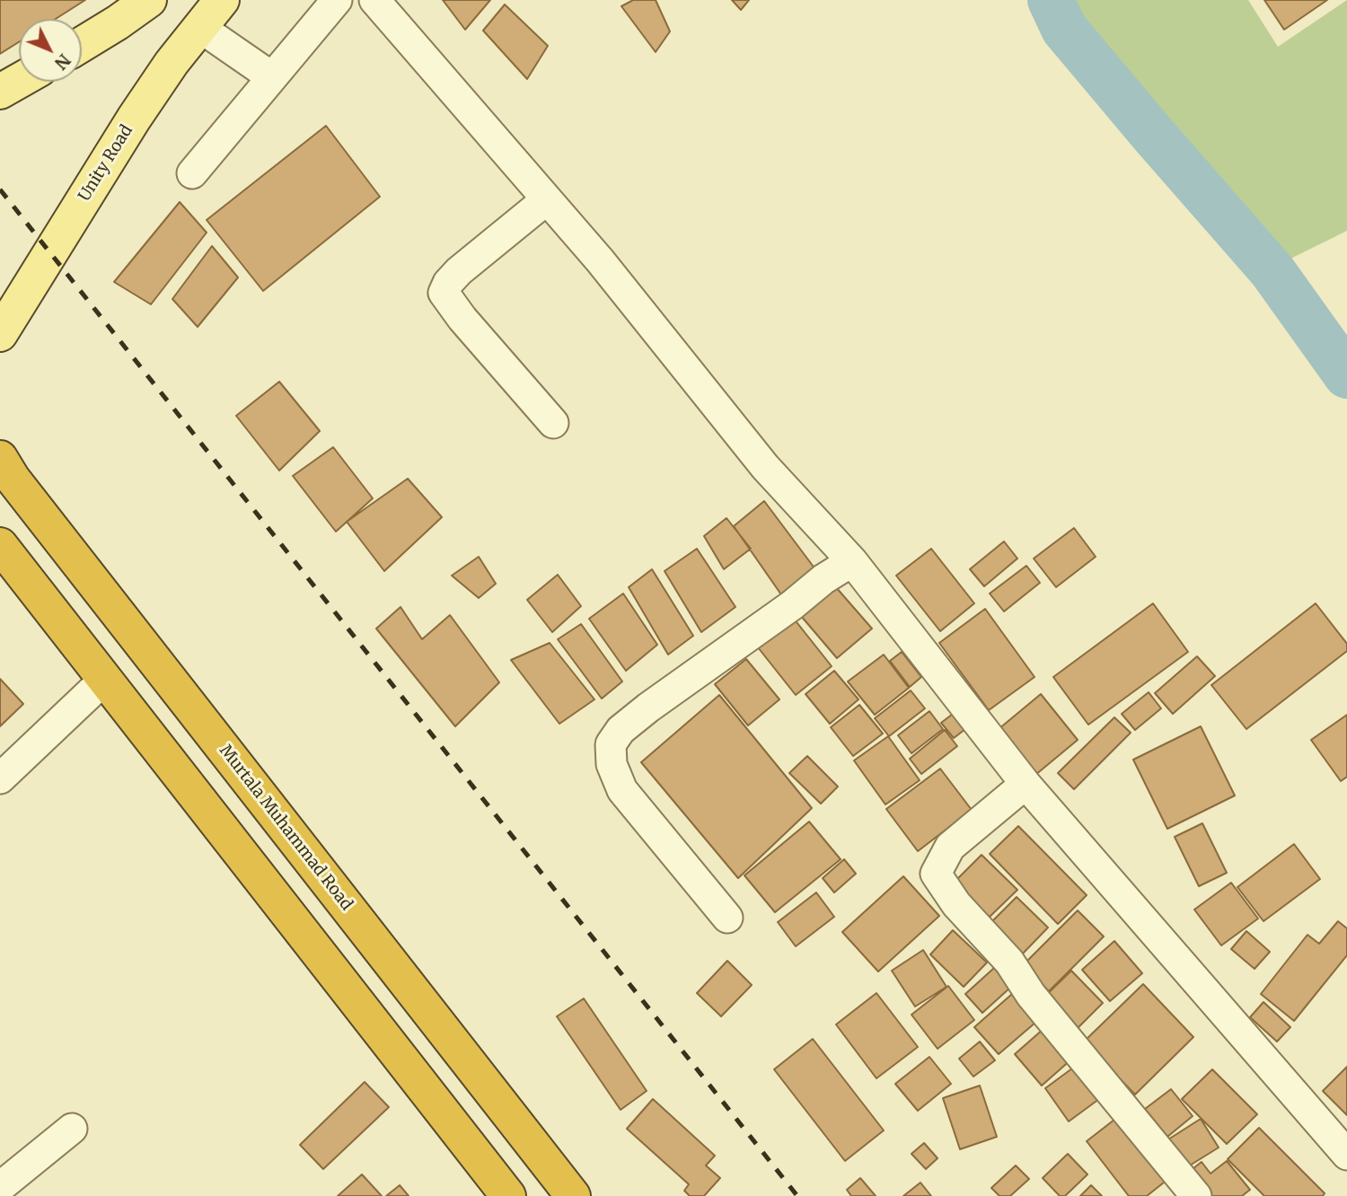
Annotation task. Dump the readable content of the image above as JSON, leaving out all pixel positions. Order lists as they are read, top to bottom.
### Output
{
  "streets": {
    "highway": ["Murtala Muhammad Road"],
    "main road": ["Unity Road"]
  },
  "north": "bottom right"
}
